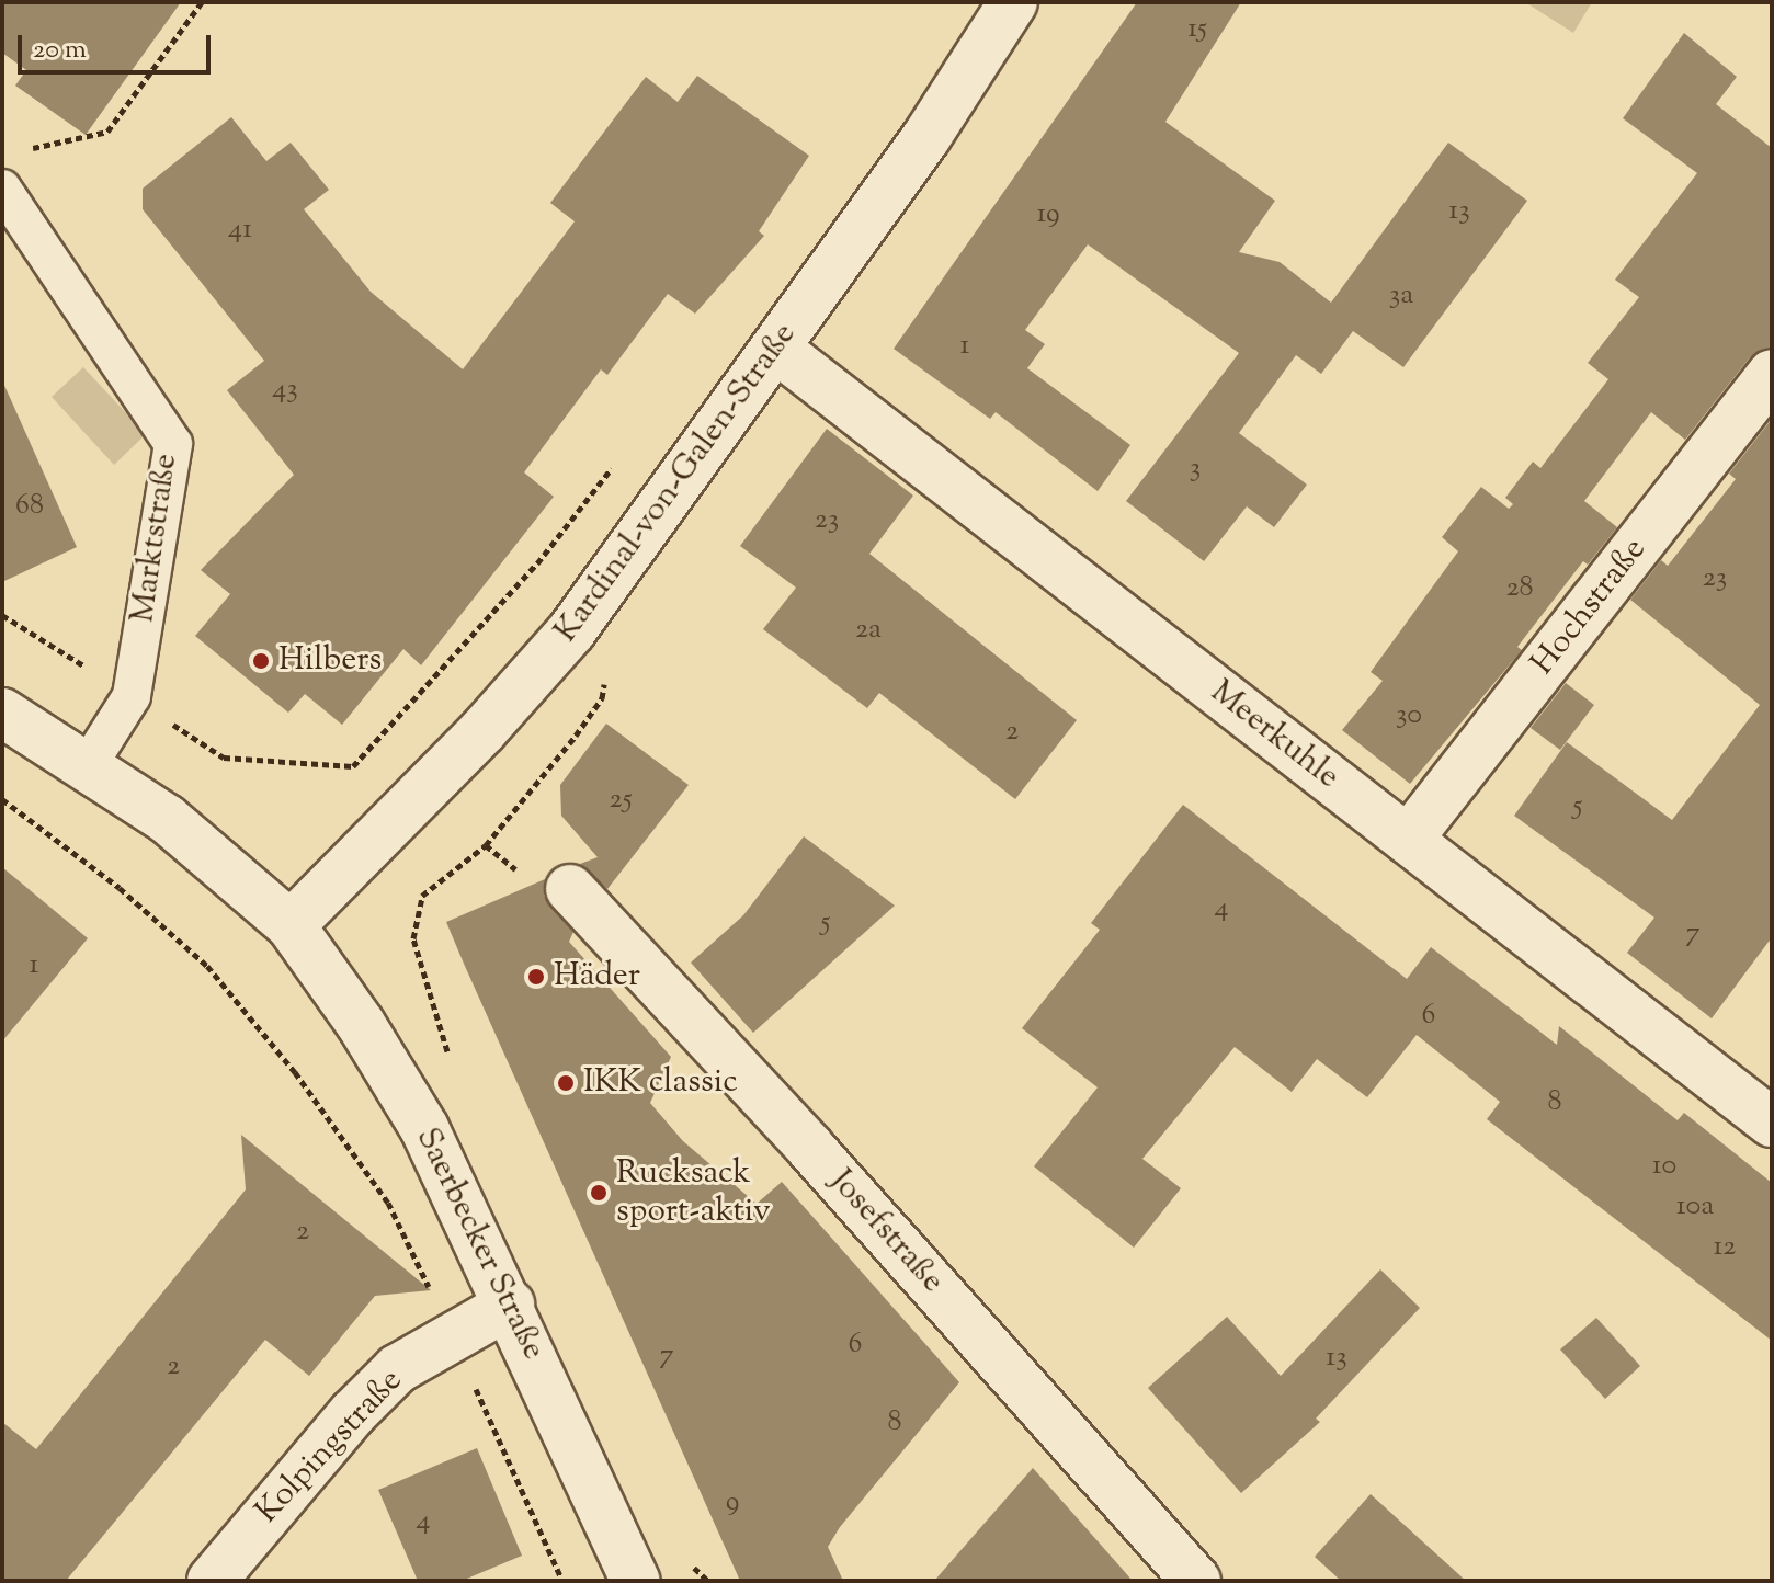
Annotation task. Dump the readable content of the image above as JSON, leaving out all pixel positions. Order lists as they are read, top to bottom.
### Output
{
  "streets": {
    "street": [
      "Kardinal-von-Galen-Straße",
      "Marktstraße",
      "Hochstraße",
      "Meerkuhle",
      "Josefstraße",
      "Saerbecker Straße",
      "Kolpingstraße"
    ]
  },
  "crossings": [
    ["Kardinal-von-Galen-Straße", "Meerkuhle"],
    ["Kardinal-von-Galen-Straße", "Saerbecker Straße"],
    ["Marktstraße", "Saerbecker Straße"],
    ["Hochstraße", "Meerkuhle"],
    ["Saerbecker Straße", "Kolpingstraße"]
  ],
  "places": [
    "Hilbers",
    "Häder",
    "IKK classic",
    "Rucksack sport-aktiv"
  ],
  "house_numbers": [
    "15",
    "13",
    "19",
    "41",
    "3a",
    "1",
    "43",
    "3",
    "68",
    "23",
    "23",
    "28",
    "2a",
    "30",
    "2",
    "25",
    "5",
    "4",
    "5",
    "7",
    "1",
    "6",
    "8",
    "10",
    "10a",
    "2",
    "12",
    "6",
    "7",
    "13",
    "2",
    "8",
    "9",
    "4"
  ],
  "scale_bar": "20 m"
}
